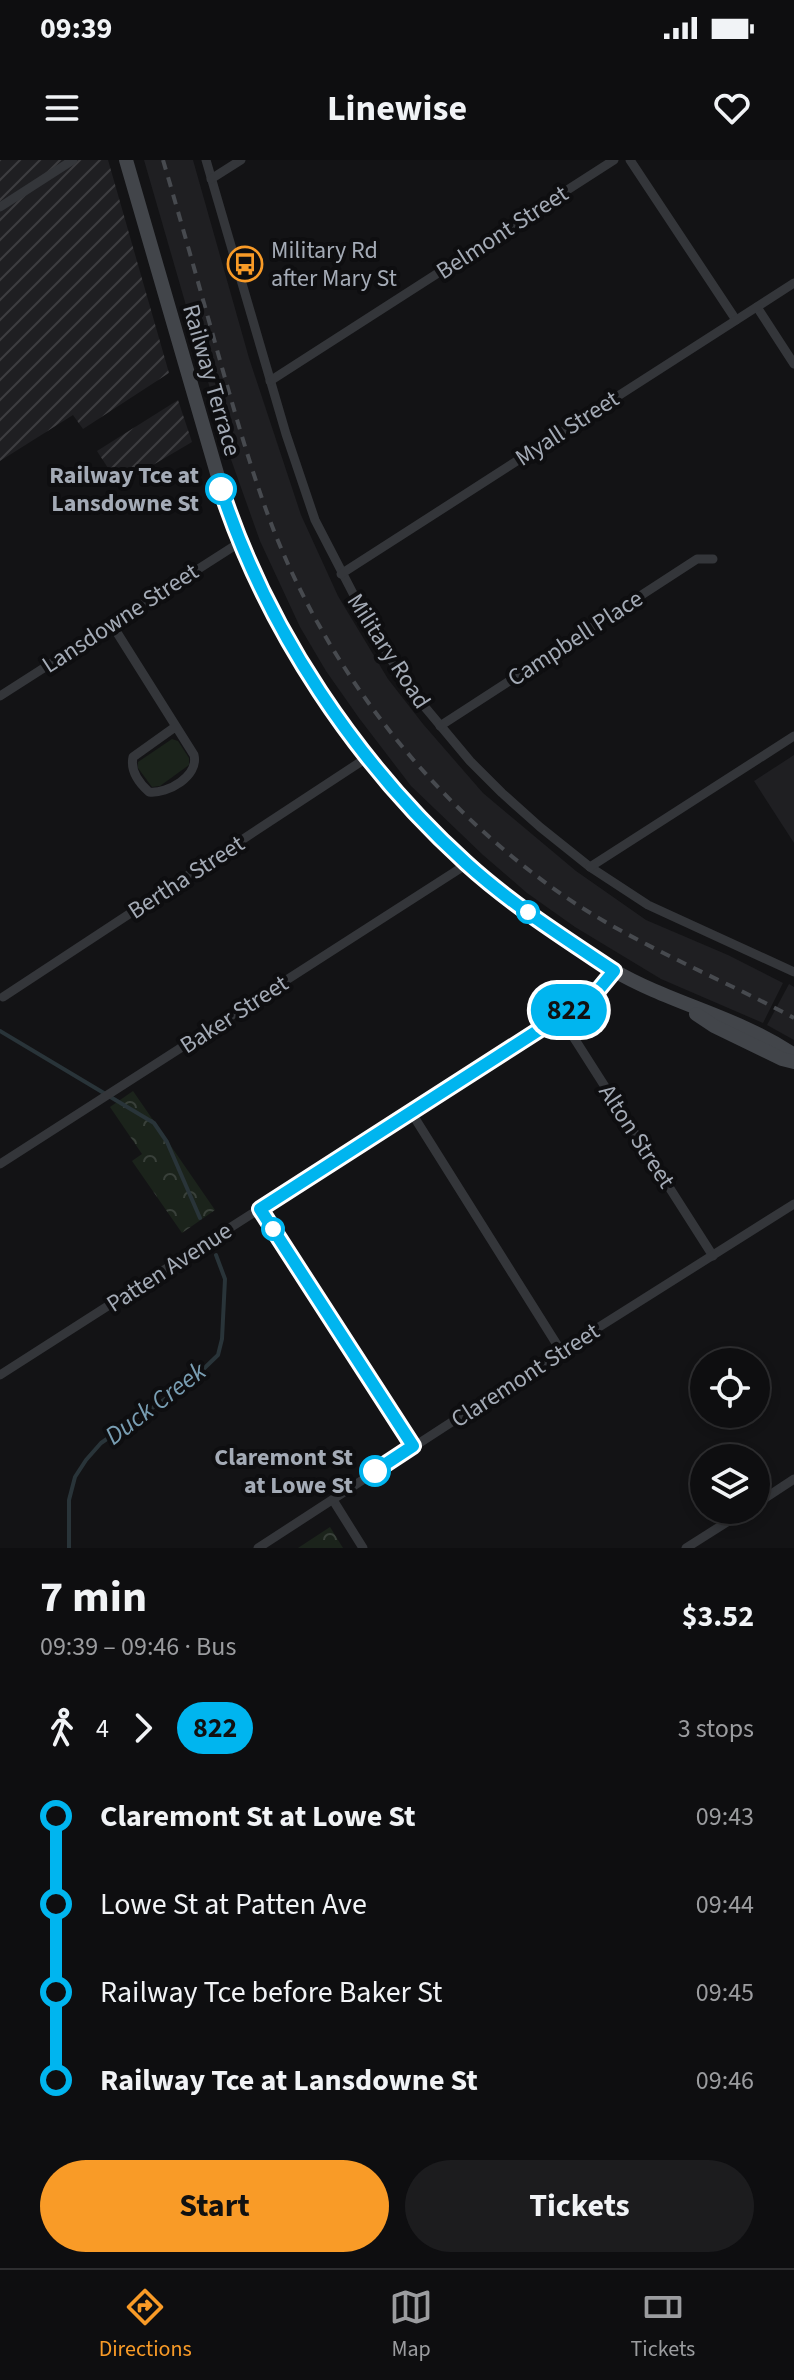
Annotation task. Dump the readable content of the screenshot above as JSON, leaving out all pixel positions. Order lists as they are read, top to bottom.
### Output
{
  "streets": {
    "main road": ["Railway Terrace"],
    "street": [
      "Belmont Street",
      "Myall Street",
      "Lansdowne Street",
      "Campbell Place",
      "Military Road",
      "Bertha Street",
      "Baker Street",
      "Alton Street",
      "Patten Avenue",
      "Claremont Street"
    ]
  },
  "crossings": [
    ["Belmont Street", "Military Road"],
    ["Railway Terrace", "Lansdowne Street"],
    ["Railway Terrace", "Bertha Street"],
    ["Railway Terrace", "Baker Street"],
    ["Railway Terrace", "Patten Avenue"],
    ["Myall Street", "Military Road"],
    ["Campbell Place", "Military Road"],
    ["Alton Street", "Patten Avenue"],
    ["Alton Street", "Claremont Street"]
  ],
  "water": ["Duck Creek"],
  "places": {
    "bus stop": ["Military Rd after Mary St"],
    "other": ["Railway Tce at Lansdowne St", "Claremont St at Lowe St"]
  },
  "lines": ["bus line 822"],
  "page": {
    "status": "09:39",
    "header": "Linewise",
    "on_map": "822",
    "heading": ["7 min", "09:39 – 09:46 · Bus", "$3.52"],
    "legs": ["4", "822", "3 stops"],
    "list": [
      {
        "name": "Claremont St at Lowe St",
        "value": "09:43"
      },
      {
        "name": "Lowe St at Patten Ave",
        "value": "09:44"
      },
      {
        "name": "Railway Tce before Baker St",
        "value": "09:45"
      },
      {
        "name": "Railway Tce at Lansdowne St",
        "value": "09:46"
      }
    ],
    "buttons": ["Start", "Tickets"],
    "tabs": ["Directions", "Map", "Tickets"]
  }
}
